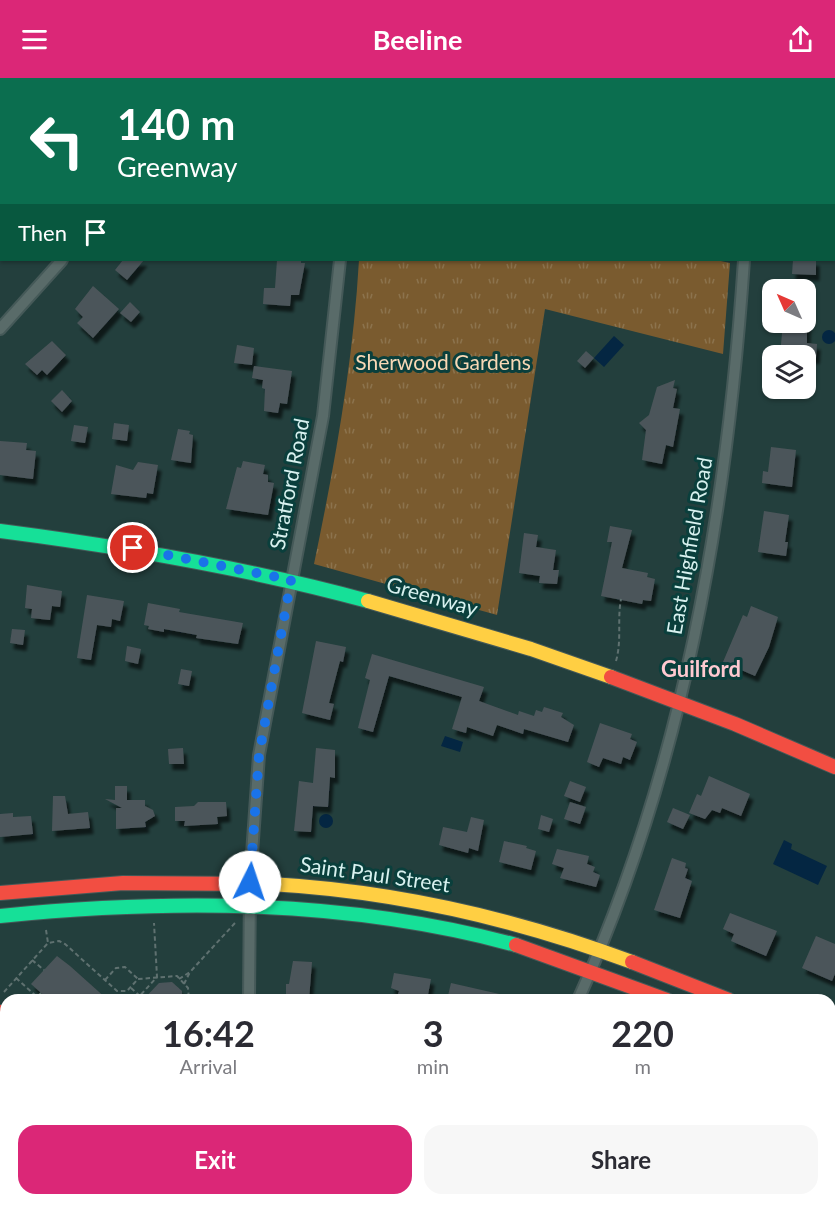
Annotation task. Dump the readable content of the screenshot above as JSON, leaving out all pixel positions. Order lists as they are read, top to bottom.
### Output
{
  "streets": {
    "main road": ["Greenway", "Saint Paul Street"],
    "street": ["Stratford Road", "East Highfield Road"]
  },
  "crossings": [
    ["Stratford Road", "Greenway"],
    ["Stratford Road", "Saint Paul Street"],
    ["East Highfield Road", "Greenway"],
    ["East Highfield Road", "Saint Paul Street"]
  ],
  "districts": ["Guilford"],
  "parks": ["Sherwood Gardens"],
  "north": "top left",
  "page": {
    "header": "Beeline",
    "turn": ["140 m", "Greenway"],
    "then": "Then",
    "eta": [
      "16:42",
      "Arrival",
      "3",
      "min",
      "220",
      "m"
    ],
    "buttons": ["Exit", "Share"]
  }
}
